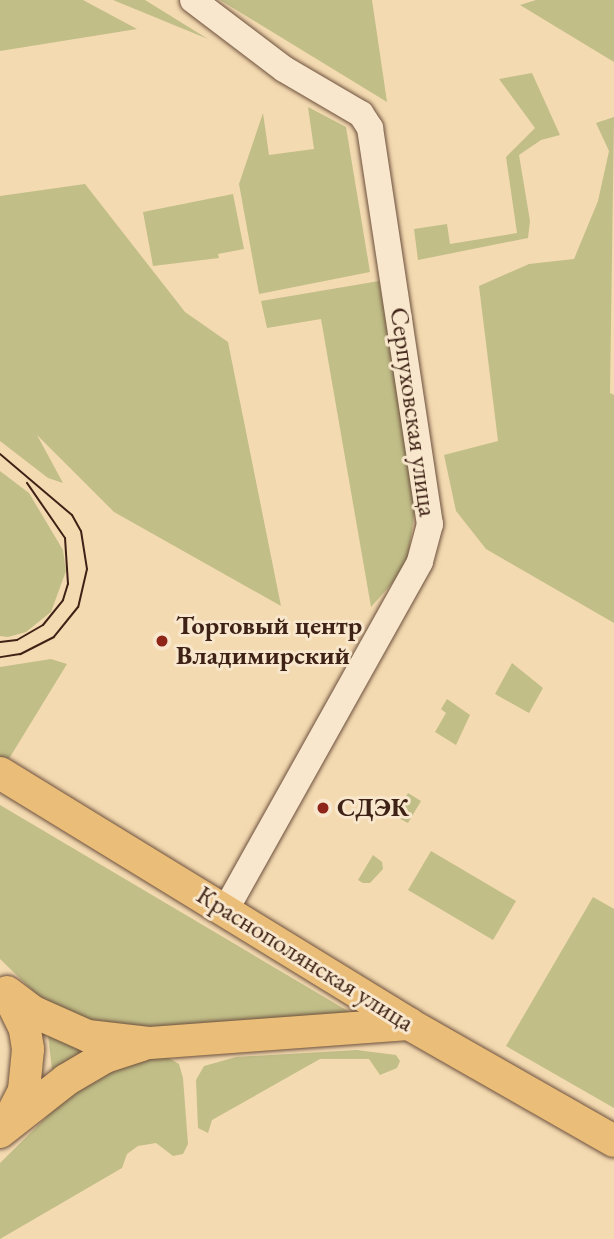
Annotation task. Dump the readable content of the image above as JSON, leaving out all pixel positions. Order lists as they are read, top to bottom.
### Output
{
  "streets": {
    "main road": ["Краснополянская улица"],
    "street": ["Серпуховская улица"]
  },
  "crossings": [
    ["Серпуховская улица", "Краснополянская улица"]
  ],
  "places": ["Торговый центр Владимирский", "СДЭК"]
}
